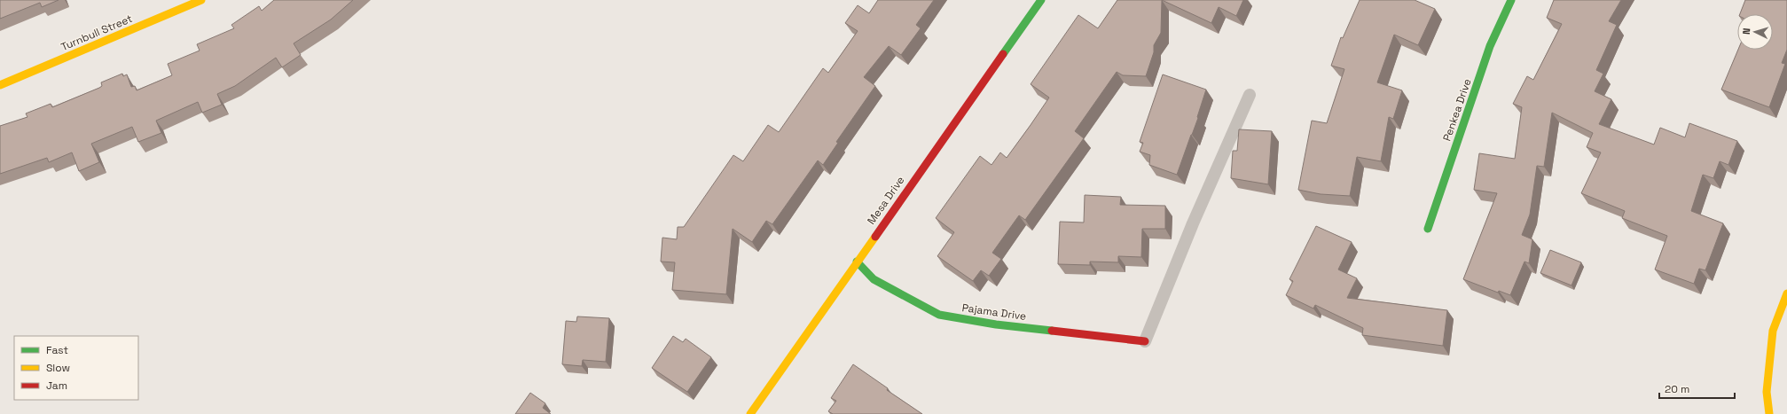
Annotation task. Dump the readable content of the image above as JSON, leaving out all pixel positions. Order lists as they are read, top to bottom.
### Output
{
  "streets": {
    "street": [
      "Turnbull Street",
      "Penkea Drive",
      "Mesa Drive",
      "Pajama Drive"
    ]
  },
  "crossings": [
    ["Mesa Drive", "Pajama Drive"]
  ],
  "legend": ["Fast", "Slow", "Jam"],
  "scale_bar": "20 m",
  "north": "left"
}
